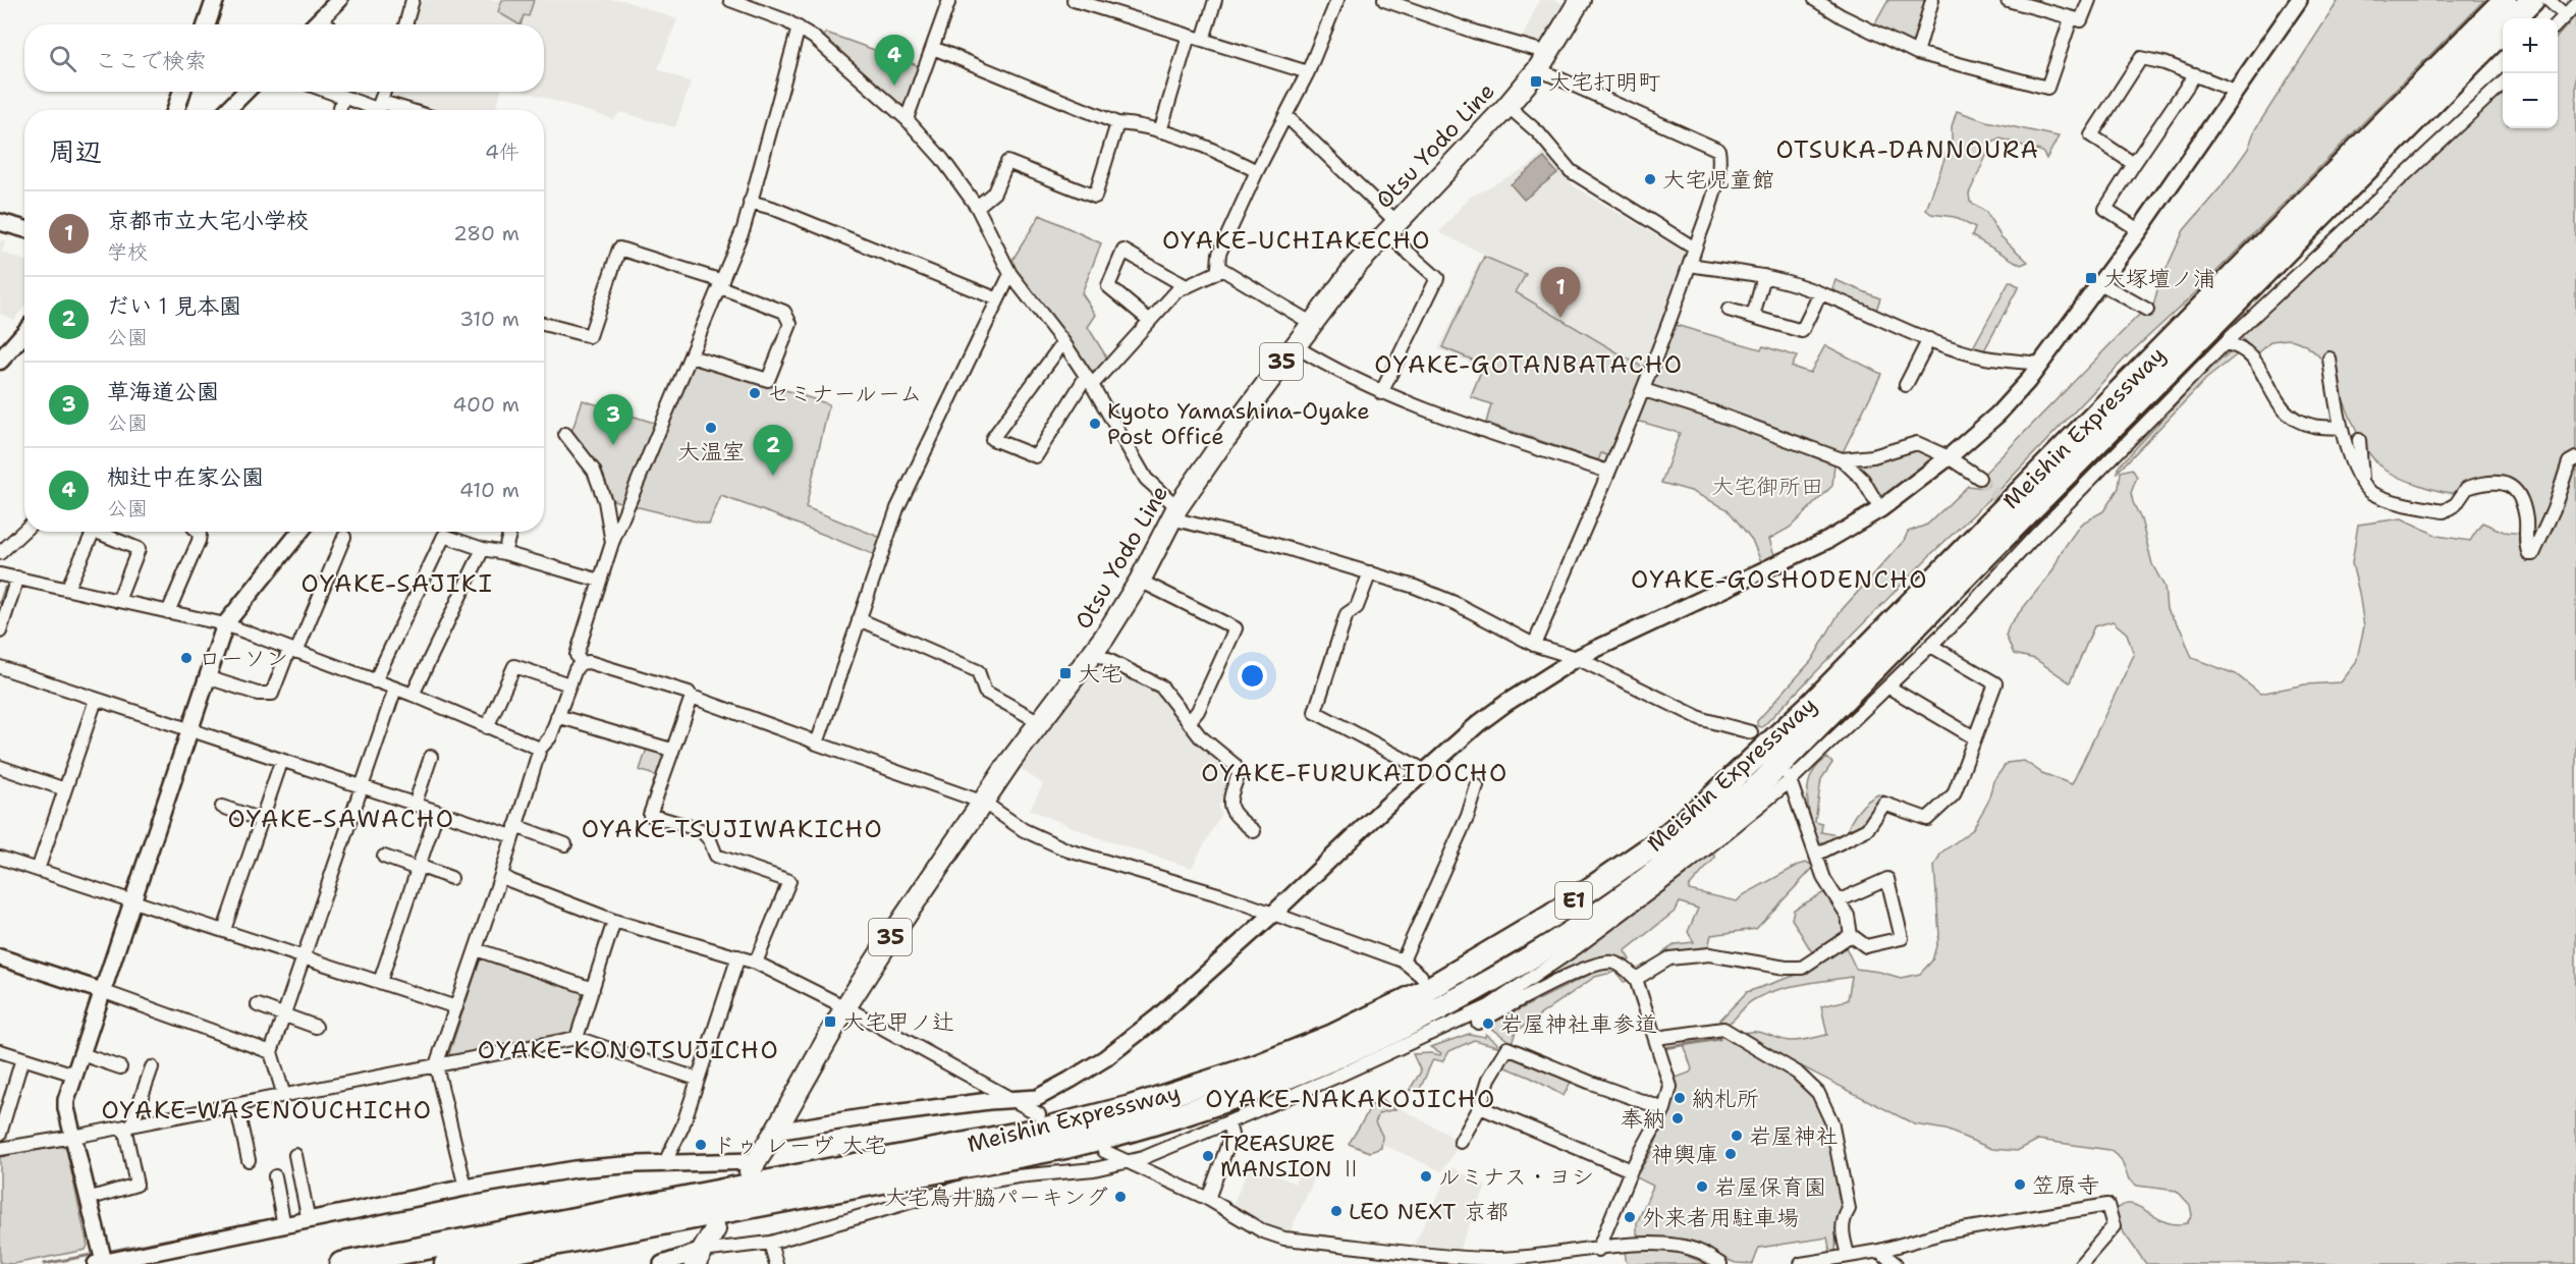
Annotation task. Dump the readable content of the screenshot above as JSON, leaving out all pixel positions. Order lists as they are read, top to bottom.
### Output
{
  "streets": {
    "highway": ["Meishin Expressway", "E1"],
    "main road": ["Otsu Yodo Line", "35"]
  },
  "districts": [
    "OTSUKA-DANNOURA",
    "OYAKE-UCHIAKECHO",
    "OYAKE-GOTANBATACHO",
    "OYAKE-GOSHODENCHO",
    "OYAKE-SAJIKI",
    "OYAKE-FURUKAIDOCHO",
    "OYAKE-SAWACHO",
    "OYAKE-TSUJIWAKICHO",
    "OYAKE-KONOTSUJICHO",
    "OYAKE-NAKAKOJICHO",
    "OYAKE-WASENOUCHICHO"
  ],
  "parks": ["大宅御所田"],
  "places": {
    "transit": [
      "大宅打明町",
      "大塚壇ノ浦",
      "大宅",
      "大宅甲ノ辻"
    ],
    "other": [
      "大宅児童館",
      "セミナールーム",
      "Kyoto Yamashina-Oyake Post Office",
      "大温室",
      "ローソン",
      "岩屋神社車参道",
      "納札所",
      "奉納",
      "岩屋神社",
      "ドゥ レーヴ 大宅",
      "神輿庫",
      "TREASURE MANSION Ⅱ",
      "ルミナス・ヨシ",
      "笠原寺",
      "岩屋保育園",
      "大宅鳥井脇パーキング",
      "LEO NEXT 京都",
      "外来者用駐車場"
    ]
  },
  "page": {
    "map_buttons": ["+", "−"],
    "search": "ここで検索",
    "pins": [
      "4",
      "1",
      "3",
      "2"
    ],
    "heading": ["周辺", "4件"],
    "list": [
      {
        "mark": "1",
        "name": "京都市立大宅小学校",
        "note": "学校",
        "value": "280 m"
      },
      {
        "mark": "2",
        "name": "だい１見本園",
        "note": "公園",
        "value": "310 m"
      },
      {
        "mark": "3",
        "name": "草海道公園",
        "note": "公園",
        "value": "400 m"
      },
      {
        "mark": "4",
        "name": "椥辻中在家公園",
        "note": "公園",
        "value": "410 m"
      }
    ]
  }
}
